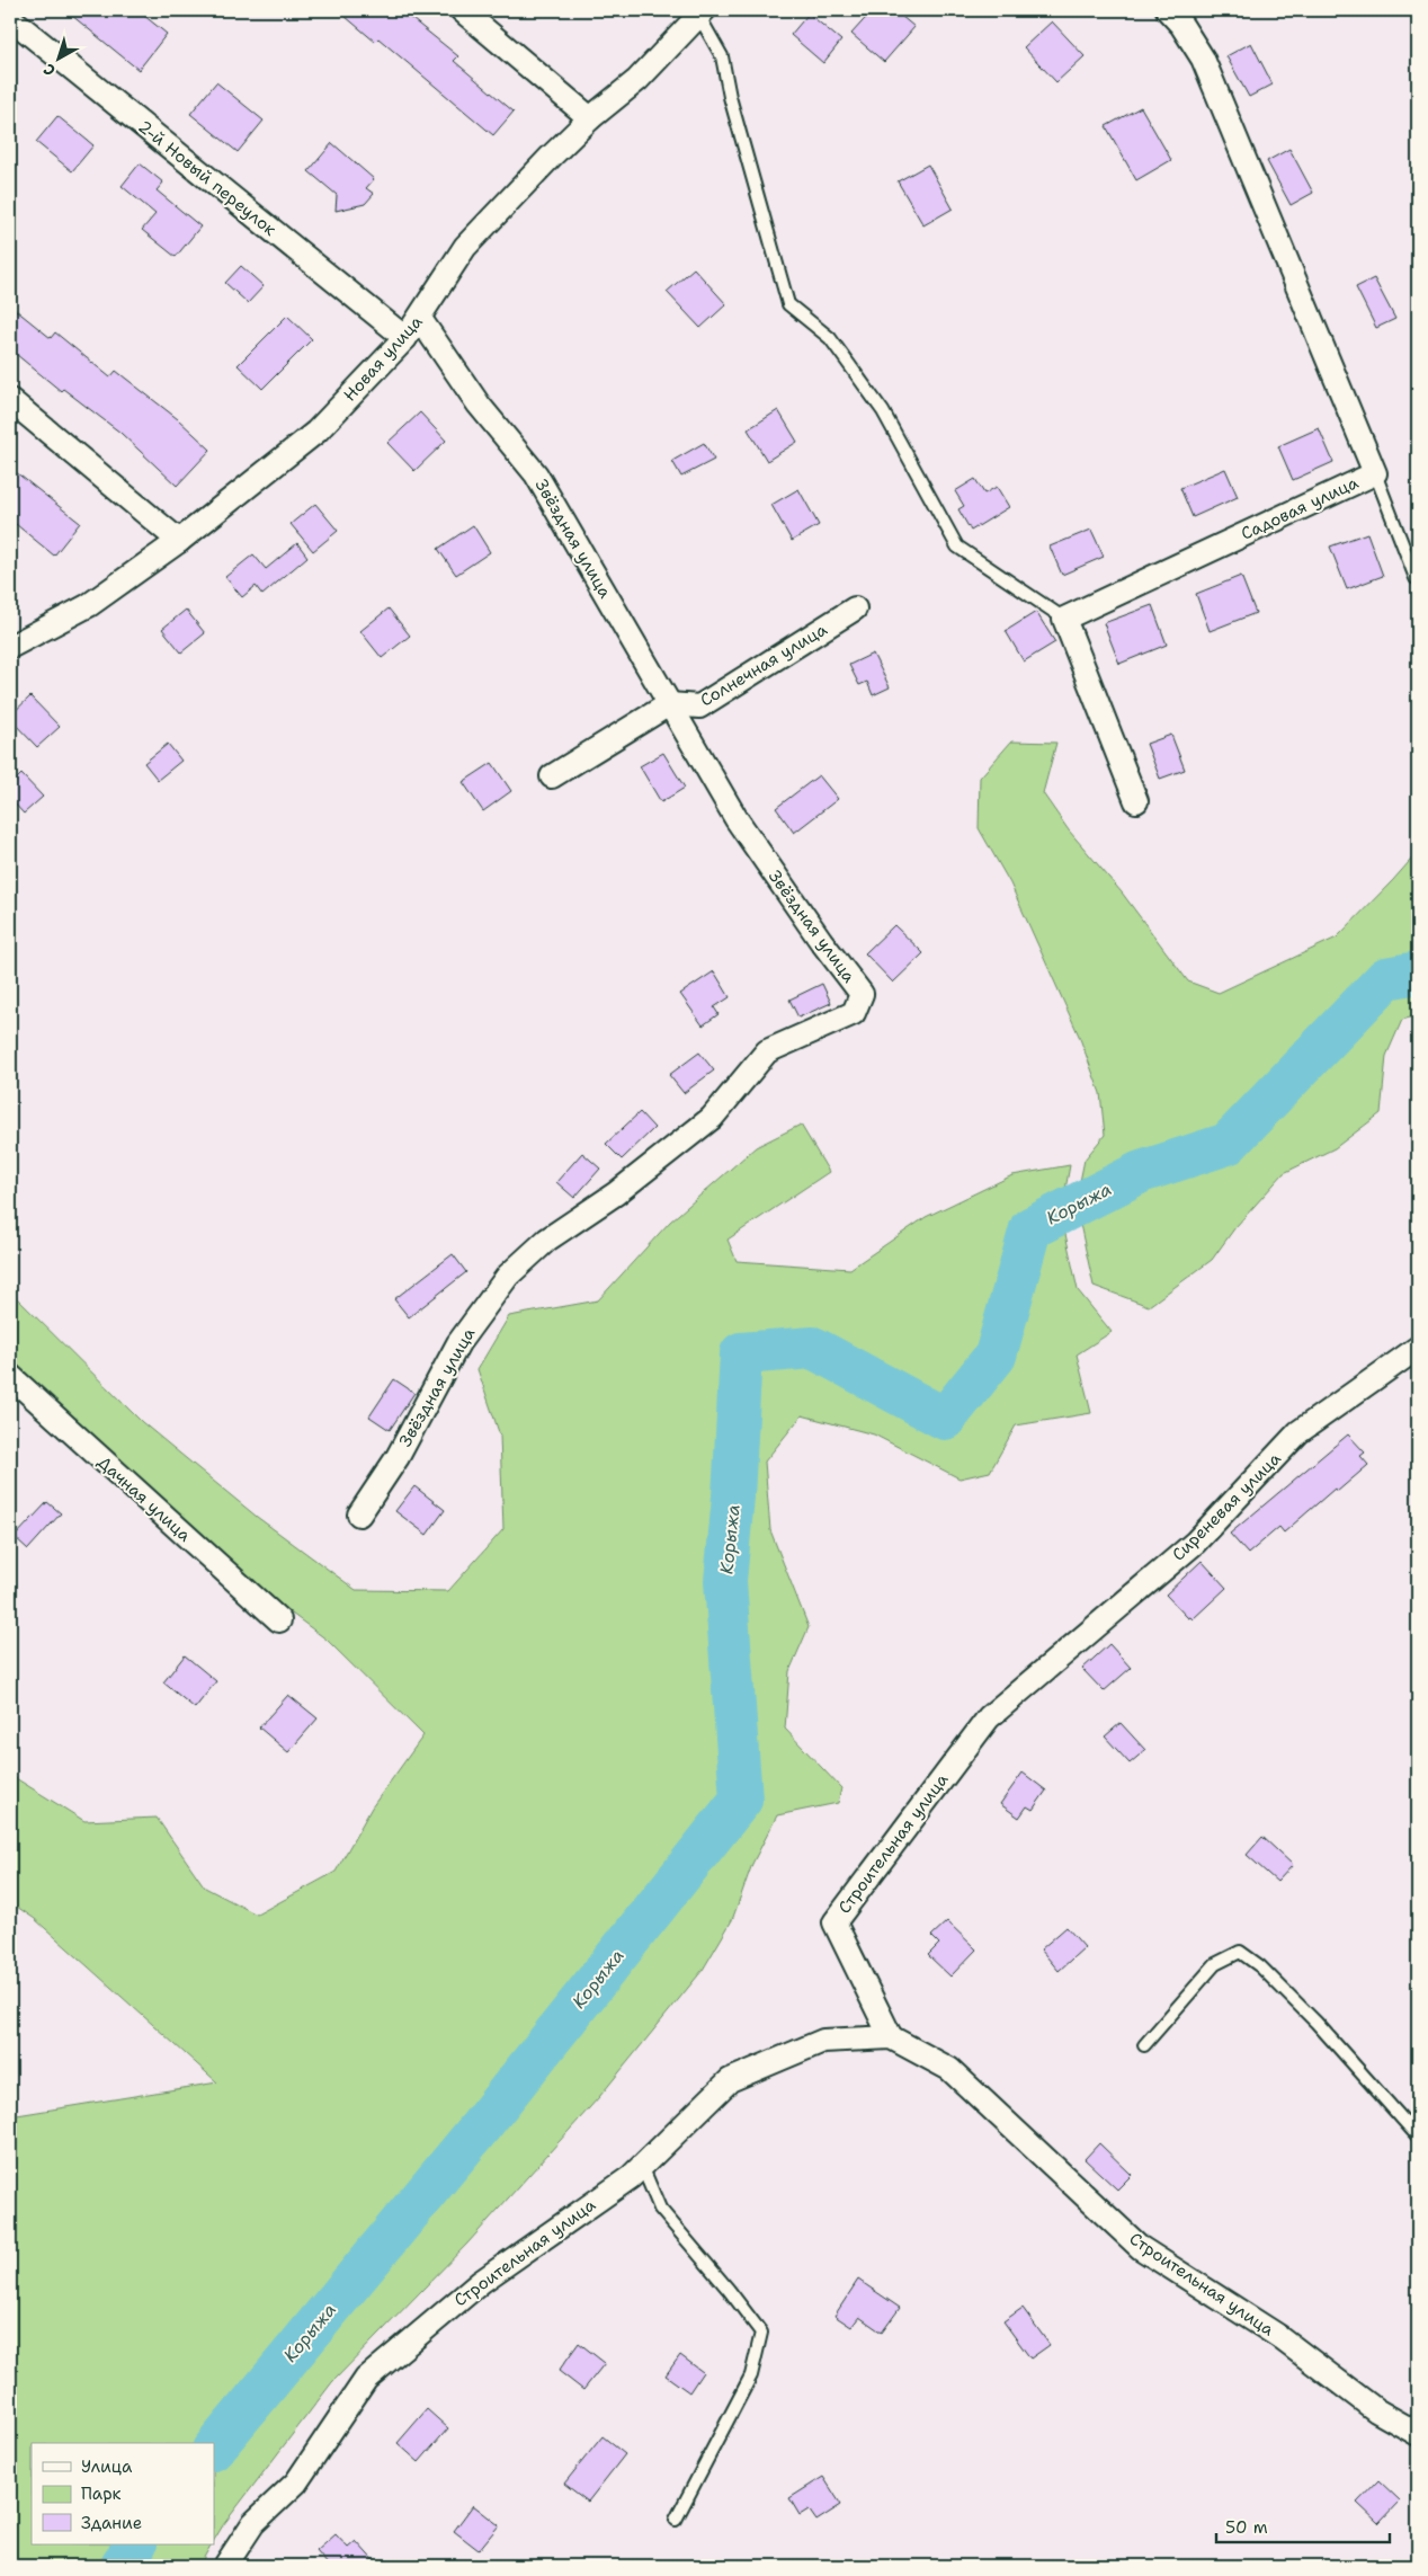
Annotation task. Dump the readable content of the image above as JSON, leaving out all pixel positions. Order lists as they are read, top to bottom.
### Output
{
  "streets": {
    "street": [
      "2-й Новый переулок",
      "Новая улица",
      "Садовая улица",
      "Звёздная улица",
      "Солнечная улица",
      "Дачная улица",
      "Сиреневая улица",
      "Строительная улица"
    ]
  },
  "crossings": [
    ["2-й Новый переулок", "Новая улица"],
    ["Новая улица", "Звёздная улица"],
    ["Звёздная улица", "Солнечная улица"],
    ["Сиреневая улица", "Строительная улица"]
  ],
  "water": ["Корыжа"],
  "legend": ["Улица", "Парк", "Здание"],
  "scale_bar": "50 m",
  "north": "bottom left"
}
